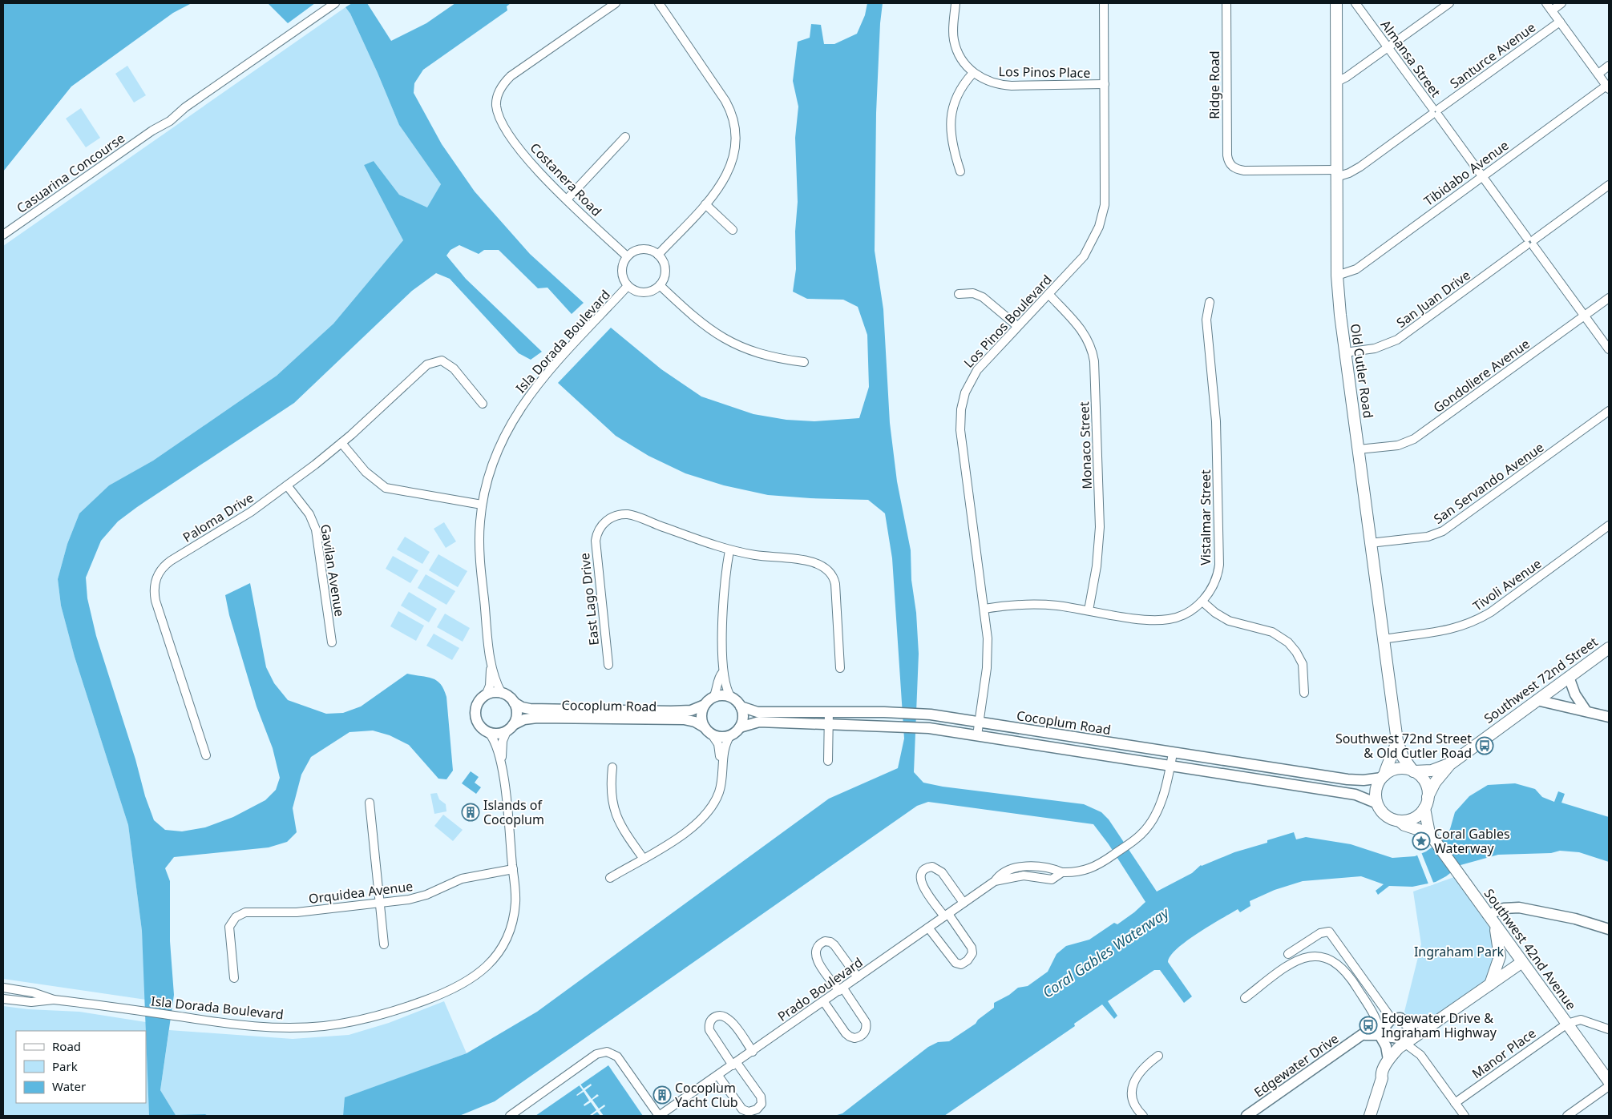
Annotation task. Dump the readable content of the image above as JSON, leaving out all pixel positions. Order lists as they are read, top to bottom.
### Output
{
  "streets": {
    "main road": ["Old Cutler Road", "Southwest 72nd Street", "Southwest 42nd Avenue"],
    "street": [
      "Santurce Avenue",
      "Almansa Street",
      "Los Pinos Place",
      "Ridge Road",
      "Casuarina Concourse",
      "Tibidabo Avenue",
      "Costanera Road",
      "San Juan Drive",
      "Los Pinos Boulevard",
      "Isla Dorada Boulevard",
      "Gondoliere Avenue",
      "Monaco Street",
      "San Servando Avenue",
      "Paloma Drive",
      "Vistalmar Street",
      "Gavilan Avenue",
      "Tivoli Avenue",
      "East Lago Drive",
      "Cocoplum Road",
      "Orquidea Avenue",
      "Prado Boulevard",
      "Manor Place",
      "Edgewater Drive"
    ]
  },
  "crossings": [
    ["Santurce Avenue", "Almansa Street"],
    ["Santurce Avenue", "Ridge Road"],
    ["Santurce Avenue", "Old Cutler Road"],
    ["Almansa Street", "Tibidabo Avenue"],
    ["Almansa Street", "San Juan Drive"],
    ["Almansa Street", "Gondoliere Avenue"],
    ["Los Pinos Place", "Los Pinos Boulevard"],
    ["Tibidabo Avenue", "Old Cutler Road"],
    ["Costanera Road", "Isla Dorada Boulevard"],
    ["San Juan Drive", "Old Cutler Road"],
    ["Los Pinos Boulevard", "Monaco Street"],
    ["Los Pinos Boulevard", "Vistalmar Street"],
    ["Los Pinos Boulevard", "Cocoplum Road"],
    ["Isla Dorada Boulevard", "Cocoplum Road"],
    ["Isla Dorada Boulevard", "Orquidea Avenue"],
    ["Old Cutler Road", "Gondoliere Avenue"],
    ["Old Cutler Road", "San Servando Avenue"],
    ["Old Cutler Road", "Tivoli Avenue"],
    ["Old Cutler Road", "Southwest 72nd Street"],
    ["Old Cutler Road", "Cocoplum Road"],
    ["Old Cutler Road", "Southwest 42nd Avenue"],
    ["Monaco Street", "Vistalmar Street"],
    ["Paloma Drive", "Gavilan Avenue"],
    ["Southwest 72nd Street", "Cocoplum Road"],
    ["Southwest 72nd Street", "Southwest 42nd Avenue"],
    ["Cocoplum Road", "Southwest 42nd Avenue"],
    ["Cocoplum Road", "Prado Boulevard"],
    ["Southwest 42nd Avenue", "Manor Place"]
  ],
  "water": ["Coral Gables Waterway"],
  "parks": ["Ingraham Park"],
  "places": {
    "bus stop": ["Southwest 72nd Street & Old Cutler Road", "Edgewater Drive & Ingraham Highway"],
    "building": ["Islands of Cocoplum", "Cocoplum Yacht Club"],
    "place": ["Coral Gables Waterway"]
  },
  "legend": ["Road", "Park", "Water"]
}
